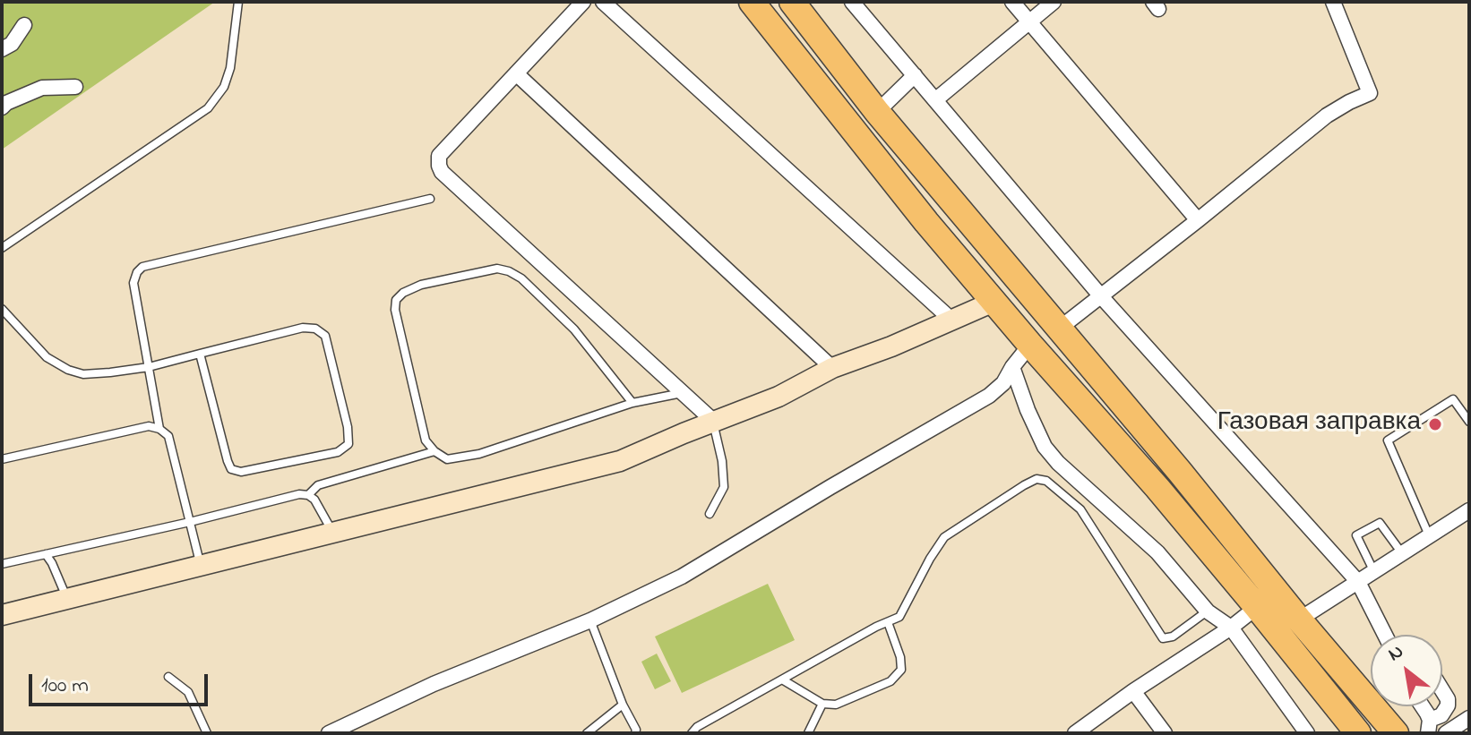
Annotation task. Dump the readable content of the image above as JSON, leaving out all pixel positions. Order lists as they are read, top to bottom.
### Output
{
  "places": ["Газовая заправка"],
  "scale_bar": "100 m",
  "north": "top left"
}
